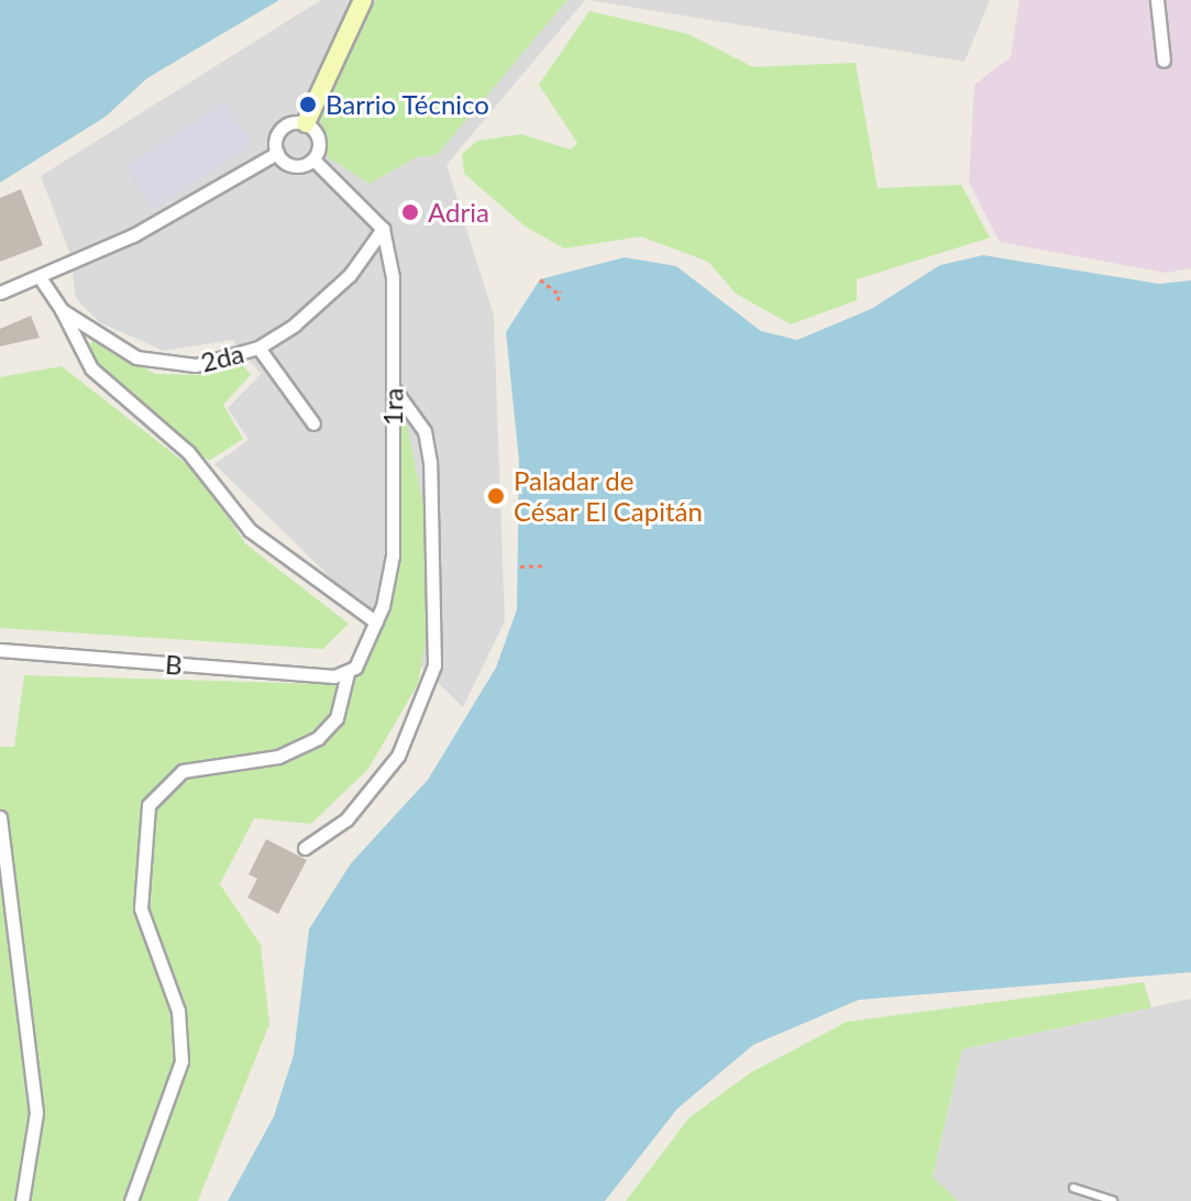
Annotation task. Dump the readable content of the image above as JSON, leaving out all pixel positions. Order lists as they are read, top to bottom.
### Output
{
  "streets": {
    "street": ["2da", "1ra", "B"]
  },
  "crossings": [
    ["2da", "1ra"],
    ["1ra", "B"]
  ],
  "places": ["Barrio Técnico", "Adria", "Paladar de César El Capitán"]
}
